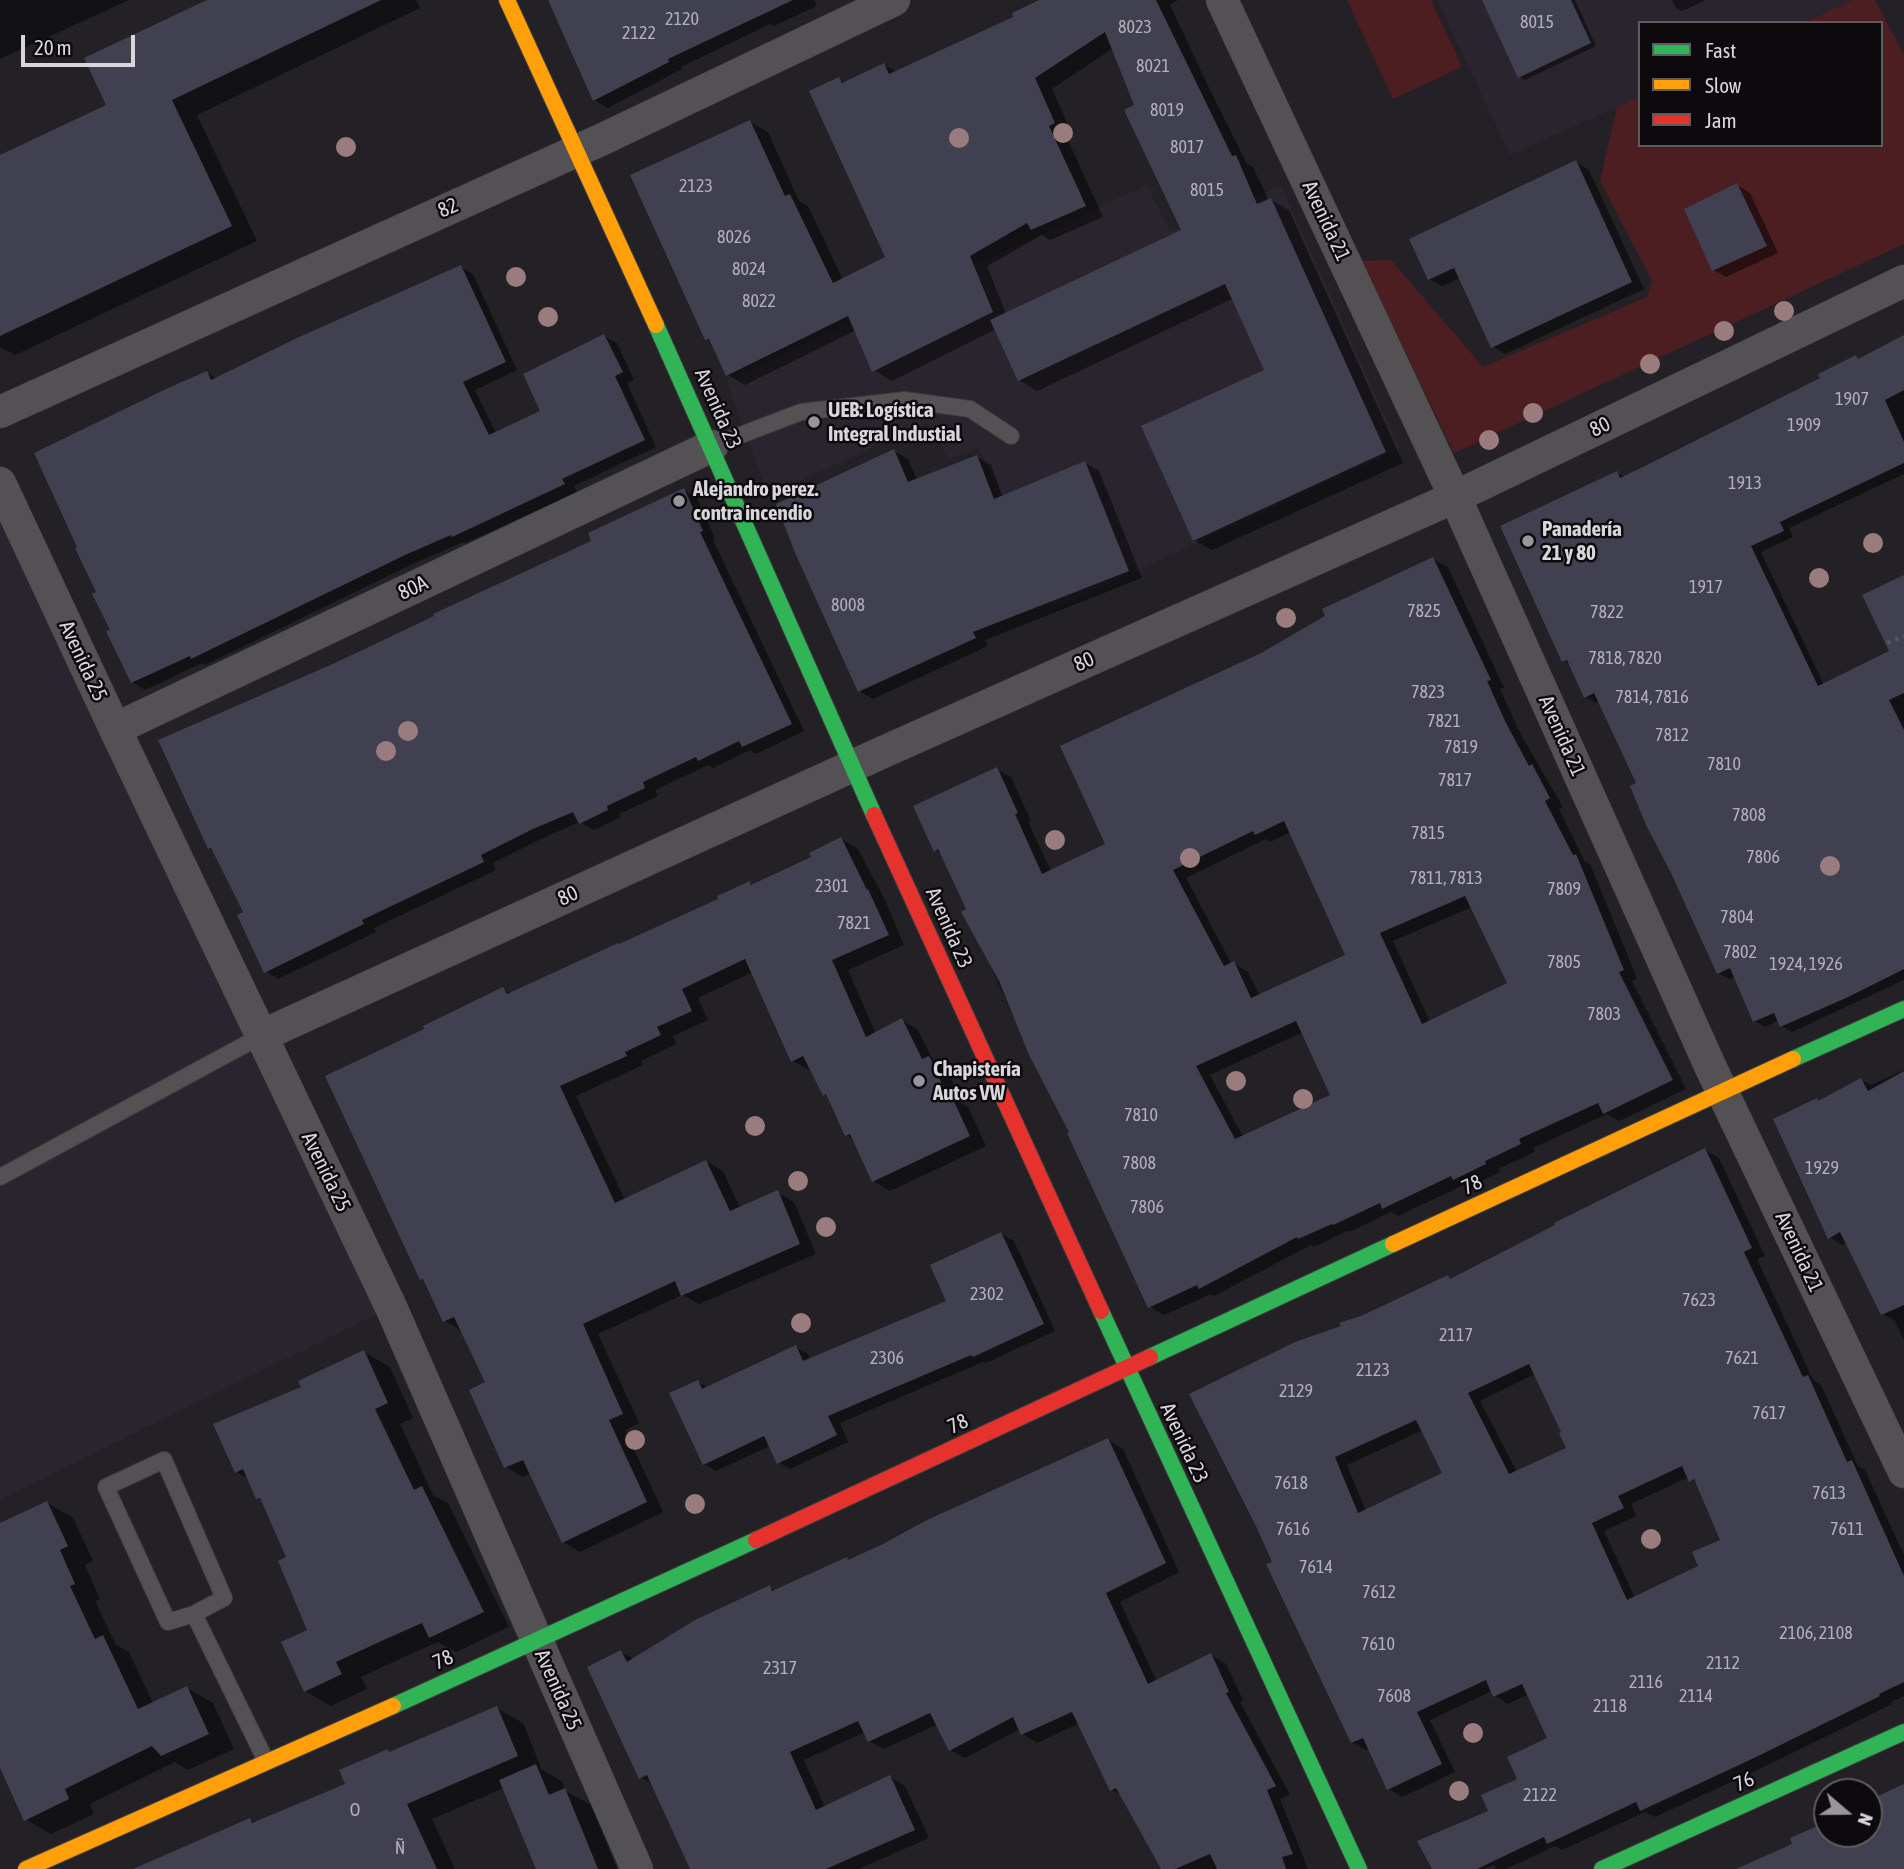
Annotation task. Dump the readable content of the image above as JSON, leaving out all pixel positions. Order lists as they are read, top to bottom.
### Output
{
  "streets": {
    "street": [
      "82",
      "Avenida 21",
      "Avenida 23",
      "80",
      "80A",
      "Avenida 25",
      "78",
      "76"
    ]
  },
  "crossings": [
    ["82", "Avenida 23"],
    ["Avenida 21", "80"],
    ["Avenida 21", "78"],
    ["Avenida 23", "80"],
    ["Avenida 23", "80A"],
    ["Avenida 23", "78"],
    ["80", "Avenida 25"],
    ["80A", "Avenida 25"],
    ["Avenida 25", "78"]
  ],
  "places": [
    "UEB: Logística Integral Industial",
    "Alejandro perez. contra incendio",
    "Panadería 21 y 80",
    "Chapistería Autos VW"
  ],
  "house_numbers": [
    "2120",
    "8015",
    "8023",
    "2122",
    "8021",
    "8019",
    "8017",
    "2123",
    "8015",
    "8026",
    "8024",
    "8022",
    "1907",
    "1909",
    "1913",
    "1917",
    "8008",
    "7825",
    "7822",
    "7818, 7820",
    "7823",
    "7814, 7816",
    "7821",
    "7812",
    "7819",
    "7810",
    "7817",
    "7808",
    "7815",
    "7806",
    "7811, 7813",
    "2301",
    "7809",
    "7804",
    "7821",
    "7802",
    "7805",
    "1924, 1926",
    "7803",
    "7810",
    "7808",
    "1929",
    "7806",
    "2302",
    "7623",
    "2117",
    "2306",
    "7621",
    "2123",
    "2129",
    "7617",
    "7618",
    "7613",
    "7616",
    "7611",
    "7614",
    "7612",
    "2106, 2108",
    "7610",
    "2112",
    "2317",
    "2116",
    "7608",
    "2114",
    "2118",
    "2122",
    "O",
    "Ñ"
  ],
  "legend": ["Fast", "Slow", "Jam"],
  "scale_bar": "20 m",
  "north": "right"
}
